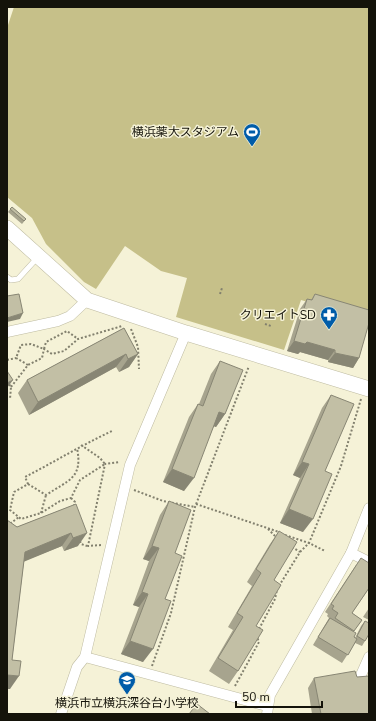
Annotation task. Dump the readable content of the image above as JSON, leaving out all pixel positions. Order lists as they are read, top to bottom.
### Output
{
  "places": {
    "sports": ["横浜薬大スタジアム"],
    "pharmacy": ["クリエイトSD"],
    "school or university": ["横浜市立横浜深谷台小学校"]
  },
  "scale_bar": "50 m"
}
